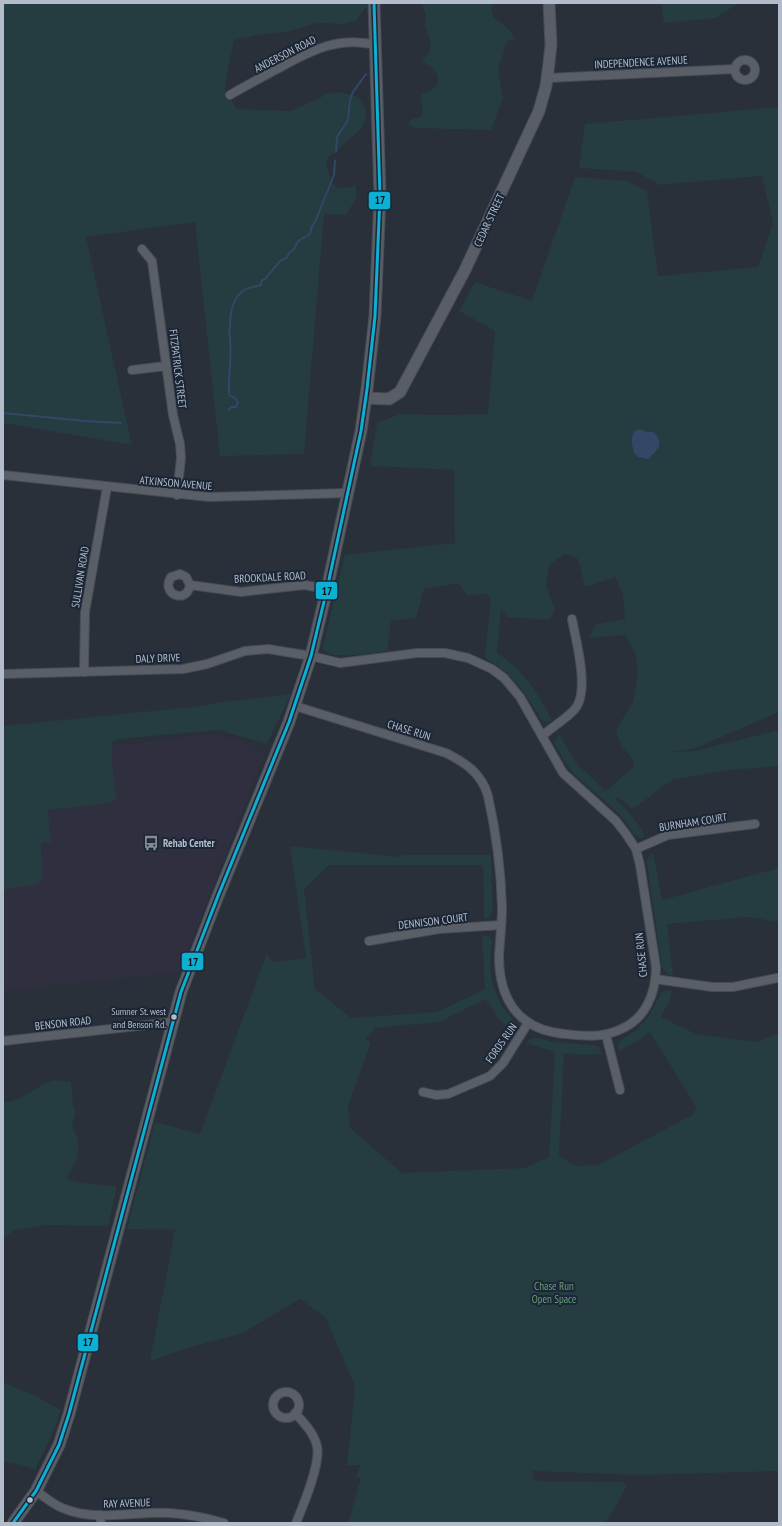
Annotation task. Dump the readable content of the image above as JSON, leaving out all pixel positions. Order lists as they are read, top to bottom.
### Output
{
  "streets": {
    "main road": ["CEDAR STREET"],
    "street": [
      "ANDERSON ROAD",
      "INDEPENDENCE AVENUE",
      "FITZPATRICK STREET",
      "ATKINSON AVENUE",
      "SULLIVAN ROAD",
      "BROOKDALE ROAD",
      "DALY DRIVE",
      "CHASE RUN",
      "BURNHAM COURT",
      "DENNISON COURT",
      "BENSON ROAD",
      "FORDS RUN",
      "RAY AVENUE"
    ]
  },
  "crossings": [
    ["INDEPENDENCE AVENUE", "CEDAR STREET"],
    ["FITZPATRICK STREET", "ATKINSON AVENUE"],
    ["ATKINSON AVENUE", "SULLIVAN ROAD"],
    ["SULLIVAN ROAD", "DALY DRIVE"],
    ["DALY DRIVE", "CHASE RUN"],
    ["CHASE RUN", "BURNHAM COURT"],
    ["CHASE RUN", "DENNISON COURT"],
    ["CHASE RUN", "FORDS RUN"]
  ],
  "parks": ["Chase Run Open Space"],
  "places": {
    "bus stop": ["Rehab Center"],
    "other": ["Sumner St. west and Benson Rd."]
  },
  "lines": ["transit line 17"]
}
